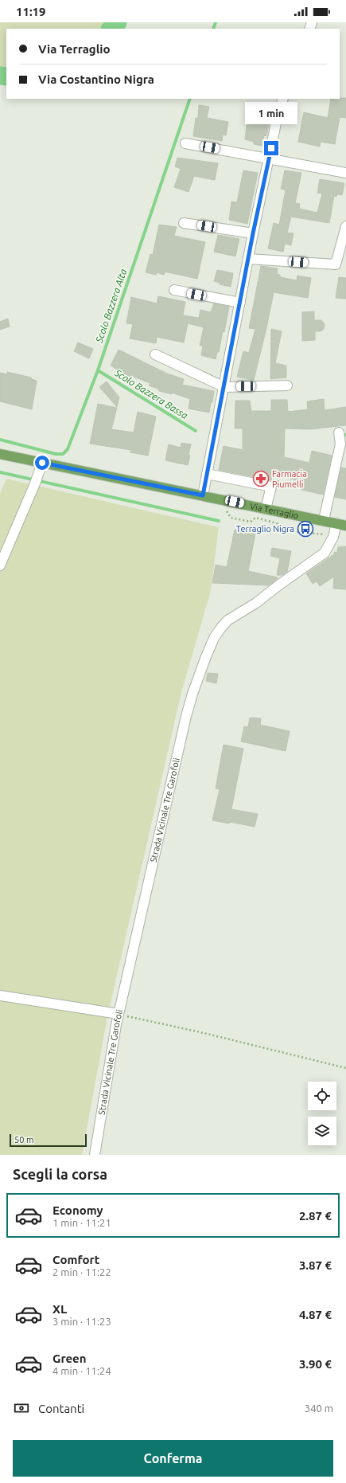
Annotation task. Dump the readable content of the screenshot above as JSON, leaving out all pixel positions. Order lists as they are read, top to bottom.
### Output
{
  "streets": {
    "main road": ["Via Terraglio"],
    "street": ["Strada Vicinale Tre Garofoli"]
  },
  "crossings": [
    ["Via Terraglio", "Strada Vicinale Tre Garofoli"]
  ],
  "water": ["Scolo Bazzera Alta", "Scolo Bazzera Bassa"],
  "places": {
    "pharmacy": ["Farmacia Piumelli"],
    "bus stop": ["Terraglio Nigra"]
  },
  "scale_bar": "50 m",
  "page": {
    "status": "11:19",
    "banner": ["Via Terraglio", "Via Costantino Nigra"],
    "bubble": "1 min",
    "scale": "50 m",
    "heading": "Scegli la corsa",
    "list": [
      {
        "name": "Economy",
        "note": "1 min · 11:21",
        "value": "2.87 €"
      },
      {
        "name": "Comfort",
        "note": "2 min · 11:22",
        "value": "3.87 €"
      },
      {
        "name": "XL",
        "note": "3 min · 11:23",
        "value": "4.87 €"
      },
      {
        "name": "Green",
        "note": "4 min · 11:24",
        "value": "3.90 €"
      }
    ],
    "pay": ["Contanti", "340 m"],
    "buttons": "Conferma"
  }
}
